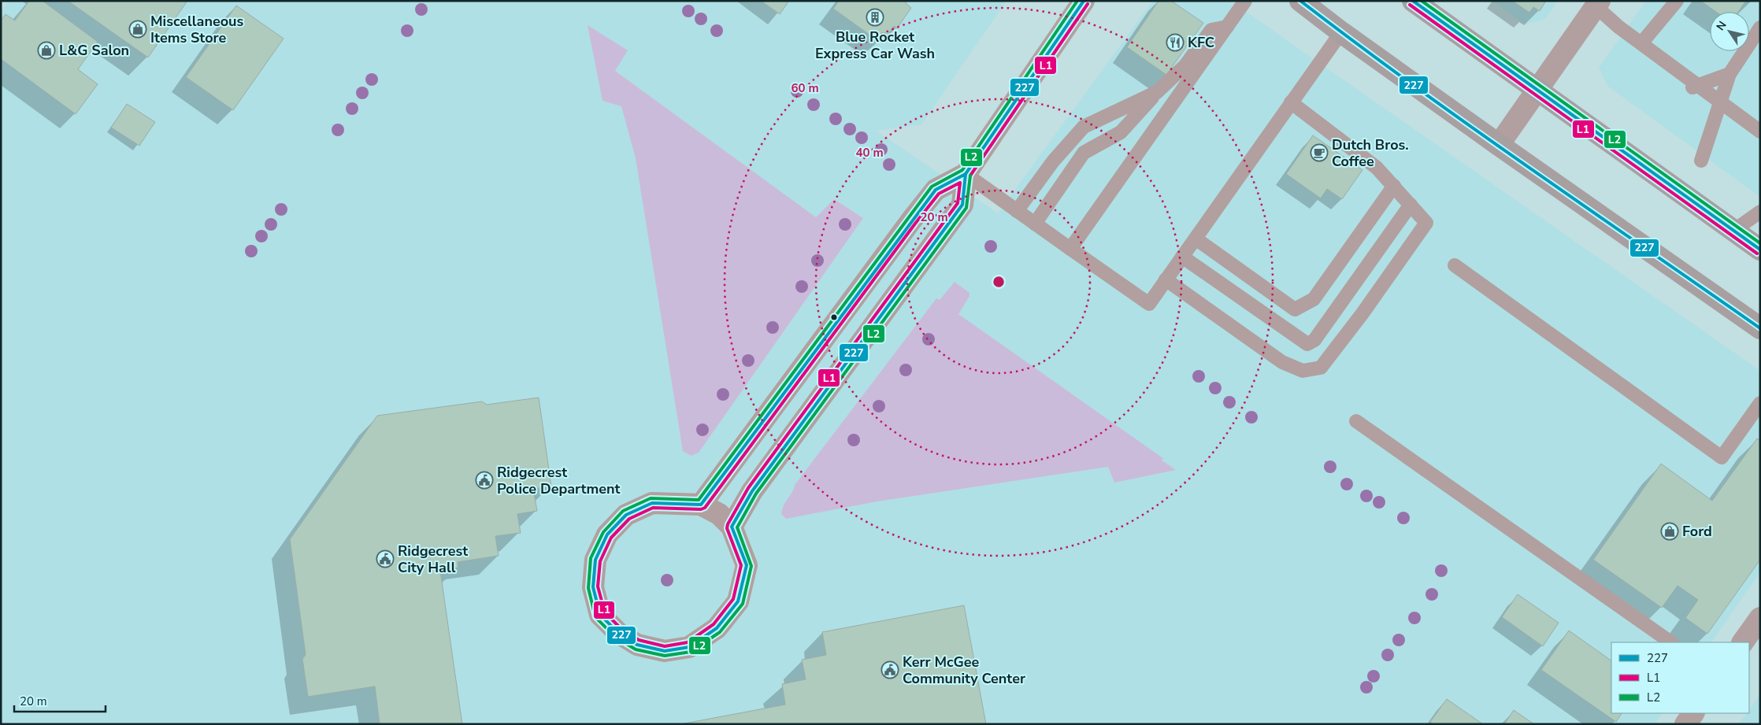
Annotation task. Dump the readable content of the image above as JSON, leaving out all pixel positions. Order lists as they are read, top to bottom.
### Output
{
  "places": {
    "building": ["Blue Rocket Express Car Wash"],
    "shop": ["Miscellaneous Items Store", "L&G Salon", "Ford"],
    "restaurant": ["KFC"],
    "cafe": ["Dutch Bros. Coffee"],
    "public building": ["Ridgecrest Police Department", "Ridgecrest City Hall", "Kerr McGee Community Center"]
  },
  "lines": ["transit line 227", "transit line L2", "transit line L1"],
  "legend": ["227", "L1", "L2"],
  "scale_bar": "20 m",
  "north": "top left",
  "rings": ["60 m", "40 m", "20 m"]
}
